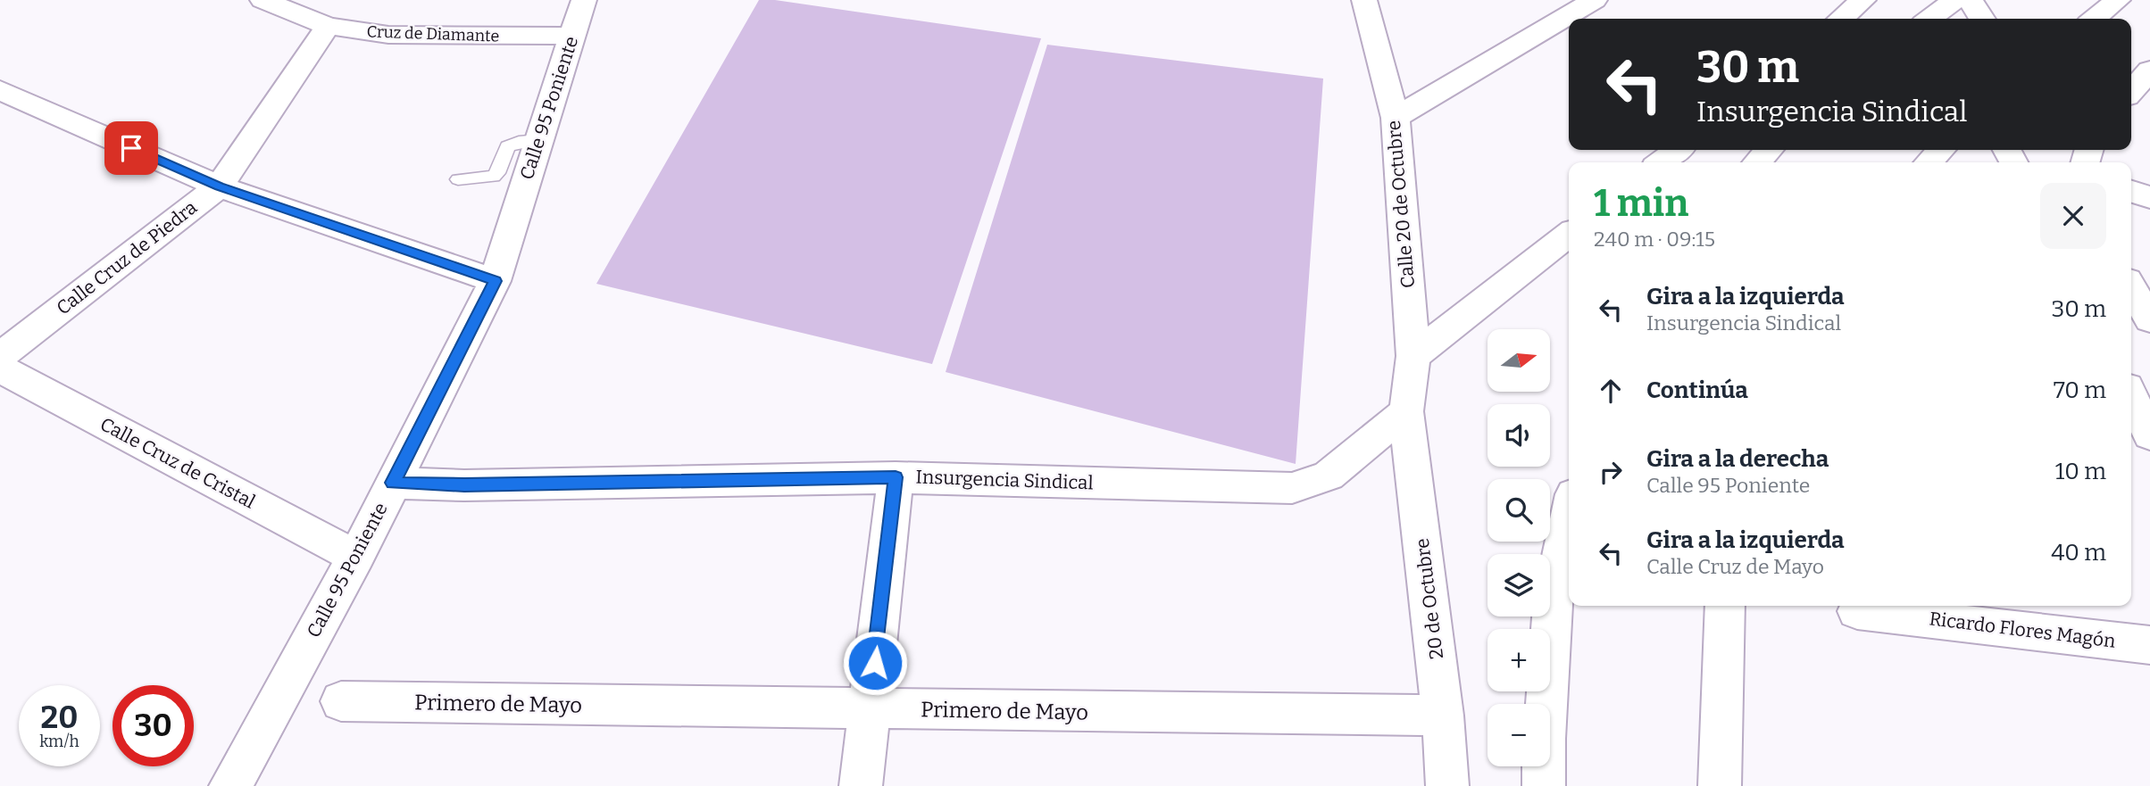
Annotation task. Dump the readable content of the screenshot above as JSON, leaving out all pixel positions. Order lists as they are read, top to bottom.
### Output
{
  "streets": {
    "street": [
      "Cruz de Diamante",
      "Calle 95 Poniente",
      "Calle 20 de Octubre",
      "Calle Cruz de Piedra",
      "Calle Cruz de Cristal",
      "Insurgencia Sindical",
      "20 de Octubre",
      "Ricardo Flores Magón",
      "Primero de Mayo"
    ]
  },
  "crossings": [
    ["Cruz de Diamante", "Calle 95 Poniente"],
    ["Cruz de Diamante", "Calle Cruz de Piedra"],
    ["Calle 95 Poniente", "Calle Cruz de Cristal"],
    ["Calle 95 Poniente", "Insurgencia Sindical"],
    ["Calle 20 de Octubre", "Insurgencia Sindical"],
    ["Calle 20 de Octubre", "20 de Octubre"],
    ["Insurgencia Sindical", "20 de Octubre"],
    ["20 de Octubre", "Primero de Mayo"]
  ],
  "north": "right",
  "page": {
    "turn": ["30 m", "Insurgencia Sindical"],
    "heading": ["1 min", "240 m · 09:15"],
    "list": [
      {
        "name": "Gira a la izquierda",
        "note": "Insurgencia Sindical",
        "value": "30 m"
      },
      {
        "name": "Continúa",
        "value": "70 m"
      },
      {
        "name": "Gira a la derecha",
        "note": "Calle 95 Poniente",
        "value": "10 m"
      },
      {
        "name": "Gira a la izquierda",
        "note": "Calle Cruz de Mayo",
        "value": "40 m"
      }
    ],
    "map_buttons": ["+", "−"],
    "speed": "20 km/h",
    "limit": "30"
  }
}
